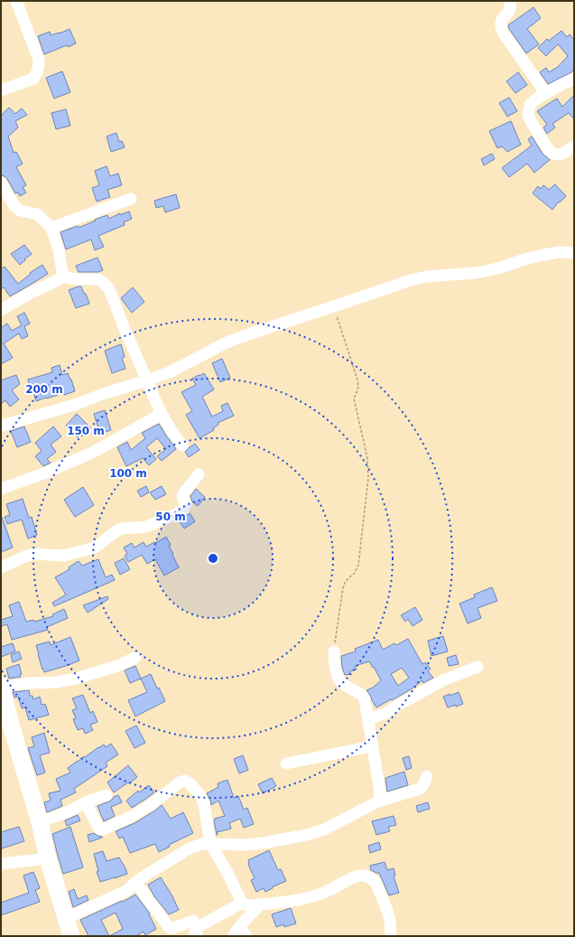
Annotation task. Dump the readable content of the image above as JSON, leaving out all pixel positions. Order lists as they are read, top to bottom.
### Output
{
  "rings": [
    "200 m",
    "150 m",
    "100 m",
    "50 m"
  ]
}
